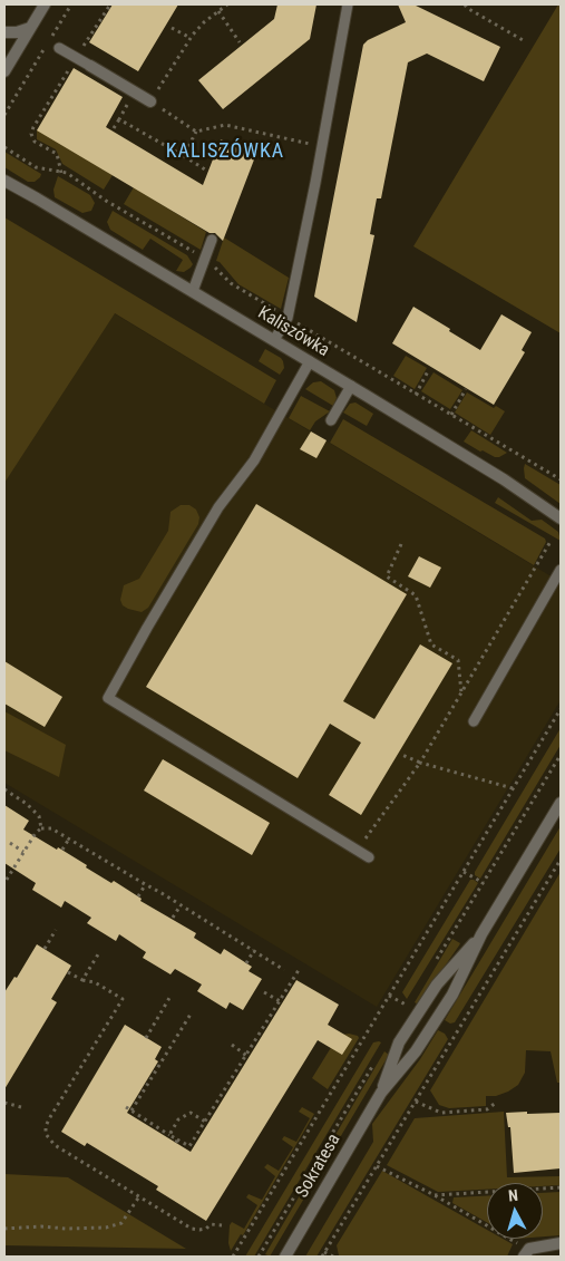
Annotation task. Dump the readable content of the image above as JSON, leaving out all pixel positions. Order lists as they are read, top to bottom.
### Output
{
  "streets": {
    "street": ["Kaliszówka", "Sokratesa"]
  },
  "districts": ["KALISZÓWKA"],
  "north": "top"
}
